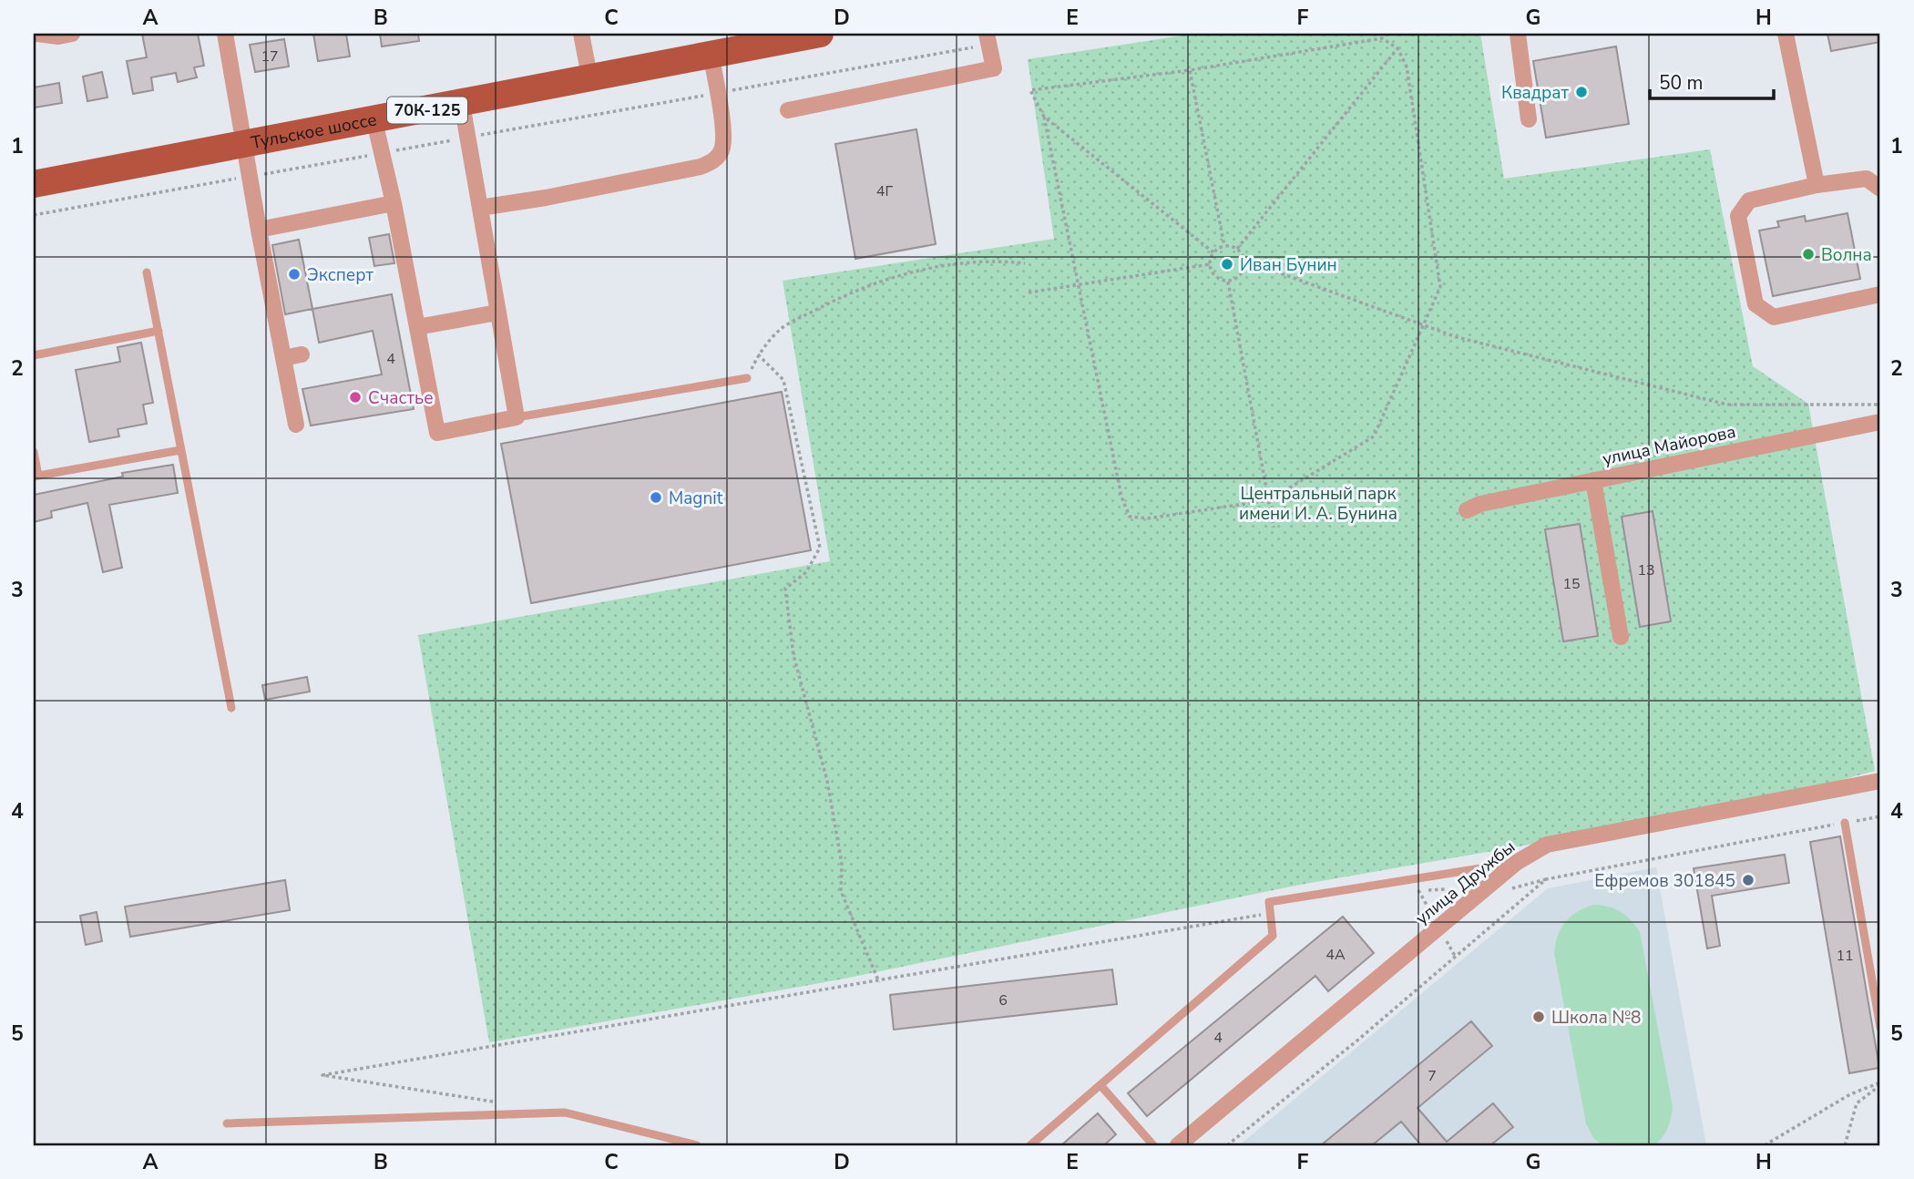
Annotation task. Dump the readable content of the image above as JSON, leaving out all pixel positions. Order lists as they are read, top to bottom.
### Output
{
  "streets": {
    "main road": ["70К-125", "Тульское шоссе"],
    "street": ["улица Майорова", "улица Дружбы"]
  },
  "parks": ["Центральный парк имени И. А. Бунина"],
  "places": [
    "Квадрат",
    "Волна",
    "Иван Бунин",
    "Эксперт",
    "Счастье",
    "Magnit",
    "Ефремов 301845",
    "Школа №8"
  ],
  "house_numbers": [
    "17",
    "4Г",
    "4",
    "13",
    "15",
    "4А",
    "11",
    "6",
    "4",
    "7"
  ],
  "scale_bar": "50 m",
  "grid": {
    "columns": [
      "A",
      "B",
      "C",
      "D",
      "E",
      "F",
      "G",
      "H"
    ],
    "rows": [
      "1",
      "2",
      "3",
      "4",
      "5"
    ]
  }
}
